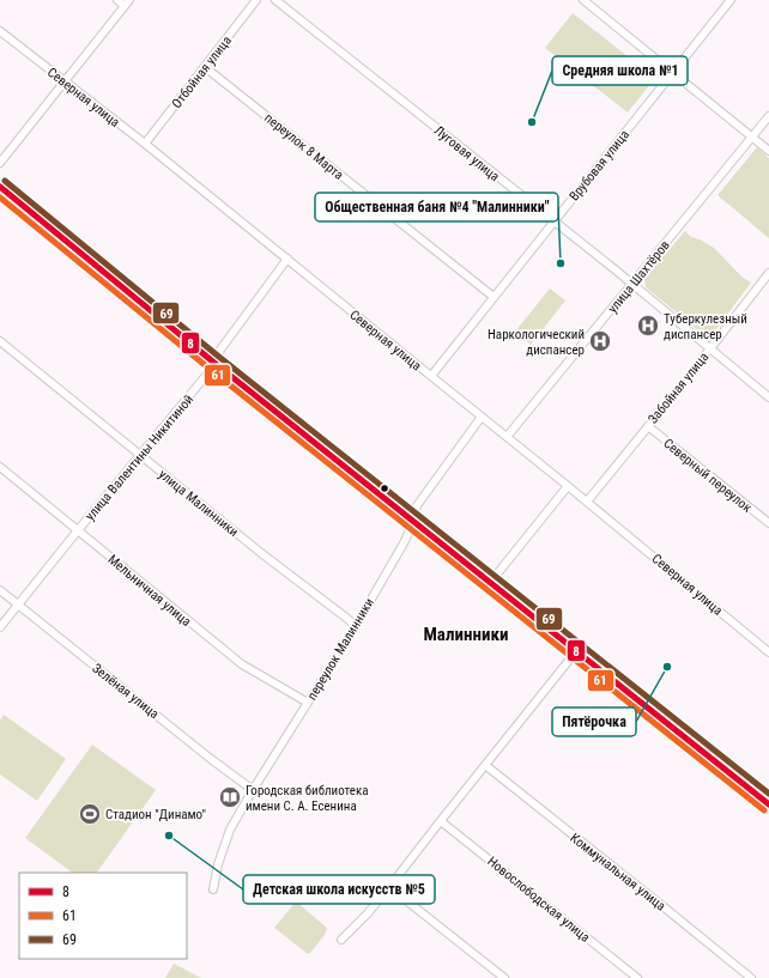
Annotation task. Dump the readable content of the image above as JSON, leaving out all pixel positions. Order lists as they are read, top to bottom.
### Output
{
  "streets": {
    "street": [
      "Отбойная улица",
      "Северная улица",
      "переулок 8 Марта",
      "Луговая улица",
      "Врубовая улица",
      "улица Шахтёров",
      "Забойная улица",
      "улица Валентины Никитиной",
      "Северный переулок",
      "улица Малинники",
      "Мельничная улица",
      "переулок Малинники",
      "Зелёная улица",
      "Коммунальная улица",
      "Новослободская улица"
    ]
  },
  "crossings": [
    ["Отбойная улица", "Северная улица"],
    ["Отбойная улица", "переулок 8 Марта"],
    ["Северная улица", "Врубовая улица"],
    ["Северная улица", "улица Шахтёров"],
    ["Северная улица", "Забойная улица"],
    ["Северная улица", "улица Валентины Никитиной"],
    ["Северная улица", "переулок Малинники"],
    ["переулок 8 Марта", "Врубовая улица"],
    ["Луговая улица", "Врубовая улица"],
    ["Луговая улица", "улица Шахтёров"],
    ["Луговая улица", "Забойная улица"],
    ["Забойная улица", "Северный переулок"],
    ["улица Валентины Никитиной", "улица Малинники"],
    ["улица Валентины Никитиной", "Мельничная улица"],
    ["улица Валентины Никитиной", "Зелёная улица"],
    ["улица Малинники", "переулок Малинники"],
    ["Мельничная улица", "переулок Малинники"],
    ["переулок Малинники", "Зелёная улица"]
  ],
  "districts": ["Малинники"],
  "places": {
    "other": [
      "Средняя школа №1",
      "Общественная баня №4 \"Малинники\"",
      "Пятёрочка",
      "Детская школа искусств №5"
    ],
    "hospital": ["Туберкулезный диспансер", "Наркологический диспансер"],
    "library": ["Городская библиотека имени С. А. Есенина"],
    "sports": ["Стадион \"Динамо\""]
  },
  "lines": ["transit line 69", "transit line 8", "transit line 61"],
  "legend": ["8", "61", "69"]
}
